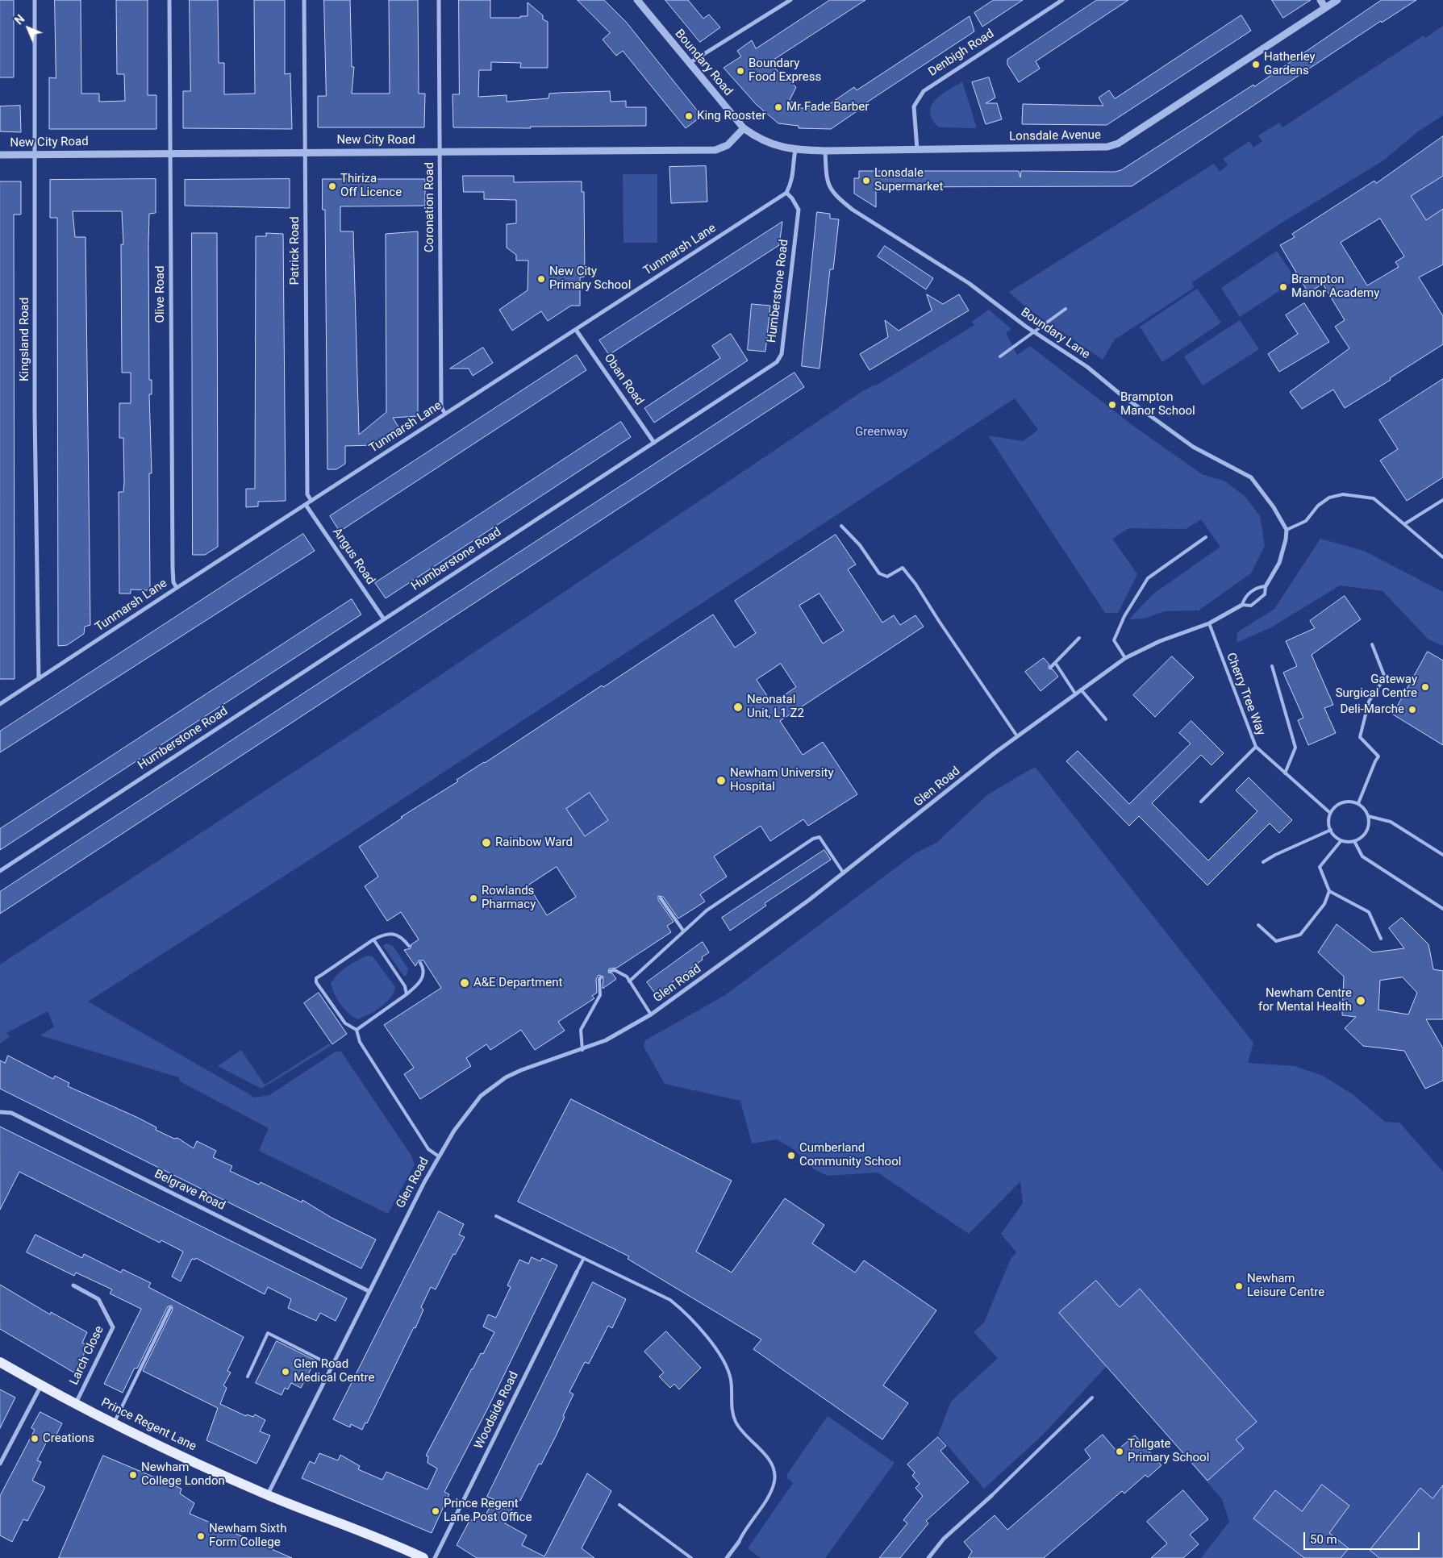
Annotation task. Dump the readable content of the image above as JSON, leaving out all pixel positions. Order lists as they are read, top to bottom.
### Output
{
  "streets": {
    "main road": ["Prince Regent Lane"],
    "street": [
      "Denbigh Road",
      "Boundary Road",
      "Lonsdale Avenue",
      "New City Road",
      "Coronation Road",
      "Tunmarsh Lane",
      "Patrick Road",
      "Humberstone Road",
      "Olive Road",
      "Boundary Lane",
      "Kingsland Road",
      "Oban Road",
      "Angus Road",
      "Glen Road",
      "Belgrave Road",
      "Larch Close",
      "Woodside Road"
    ],
    "lane": ["Cherry Tree Way"]
  },
  "crossings": [
    ["Denbigh Road", "Lonsdale Avenue"],
    ["Boundary Road", "Lonsdale Avenue"],
    ["Boundary Road", "New City Road"],
    ["Boundary Road", "Boundary Lane"],
    ["Lonsdale Avenue", "Boundary Lane"],
    ["New City Road", "Coronation Road"],
    ["New City Road", "Patrick Road"],
    ["New City Road", "Olive Road"],
    ["New City Road", "Kingsland Road"],
    ["Coronation Road", "Tunmarsh Lane"],
    ["Tunmarsh Lane", "Patrick Road"],
    ["Tunmarsh Lane", "Humberstone Road"],
    ["Tunmarsh Lane", "Olive Road"],
    ["Tunmarsh Lane", "Kingsland Road"],
    ["Tunmarsh Lane", "Oban Road"],
    ["Tunmarsh Lane", "Angus Road"],
    ["Humberstone Road", "Oban Road"],
    ["Humberstone Road", "Angus Road"],
    ["Boundary Lane", "Glen Road"],
    ["Cherry Tree Way", "Glen Road"],
    ["Glen Road", "Belgrave Road"],
    ["Glen Road", "Prince Regent Lane"],
    ["Larch Close", "Prince Regent Lane"]
  ],
  "parks": ["Greenway"],
  "places": [
    "Hatherley Gardens",
    "Boundary Food Express",
    "Mr Fade Barber",
    "King Rooster",
    "Lonsdale Supermarket",
    "Thiriza Off Licence",
    "New City Primary School",
    "Brampton Manor Academy",
    "Brampton Manor School",
    "Gateway Surgical Centre",
    "Neonatal Unit, L1 Z2",
    "Deli-Marche",
    "Newham University Hospital",
    "Rainbow Ward",
    "Rowlands Pharmacy",
    "A&E Department",
    "Newham Centre for Mental Health",
    "Cumberland Community School",
    "Newham Leisure Centre",
    "Glen Road Medical Centre",
    "Creations",
    "Tollgate Primary School",
    "Newham College London",
    "Prince Regent Lane Post Office",
    "Newham Sixth Form College"
  ],
  "scale_bar": "50 m",
  "north": "top left"
}
